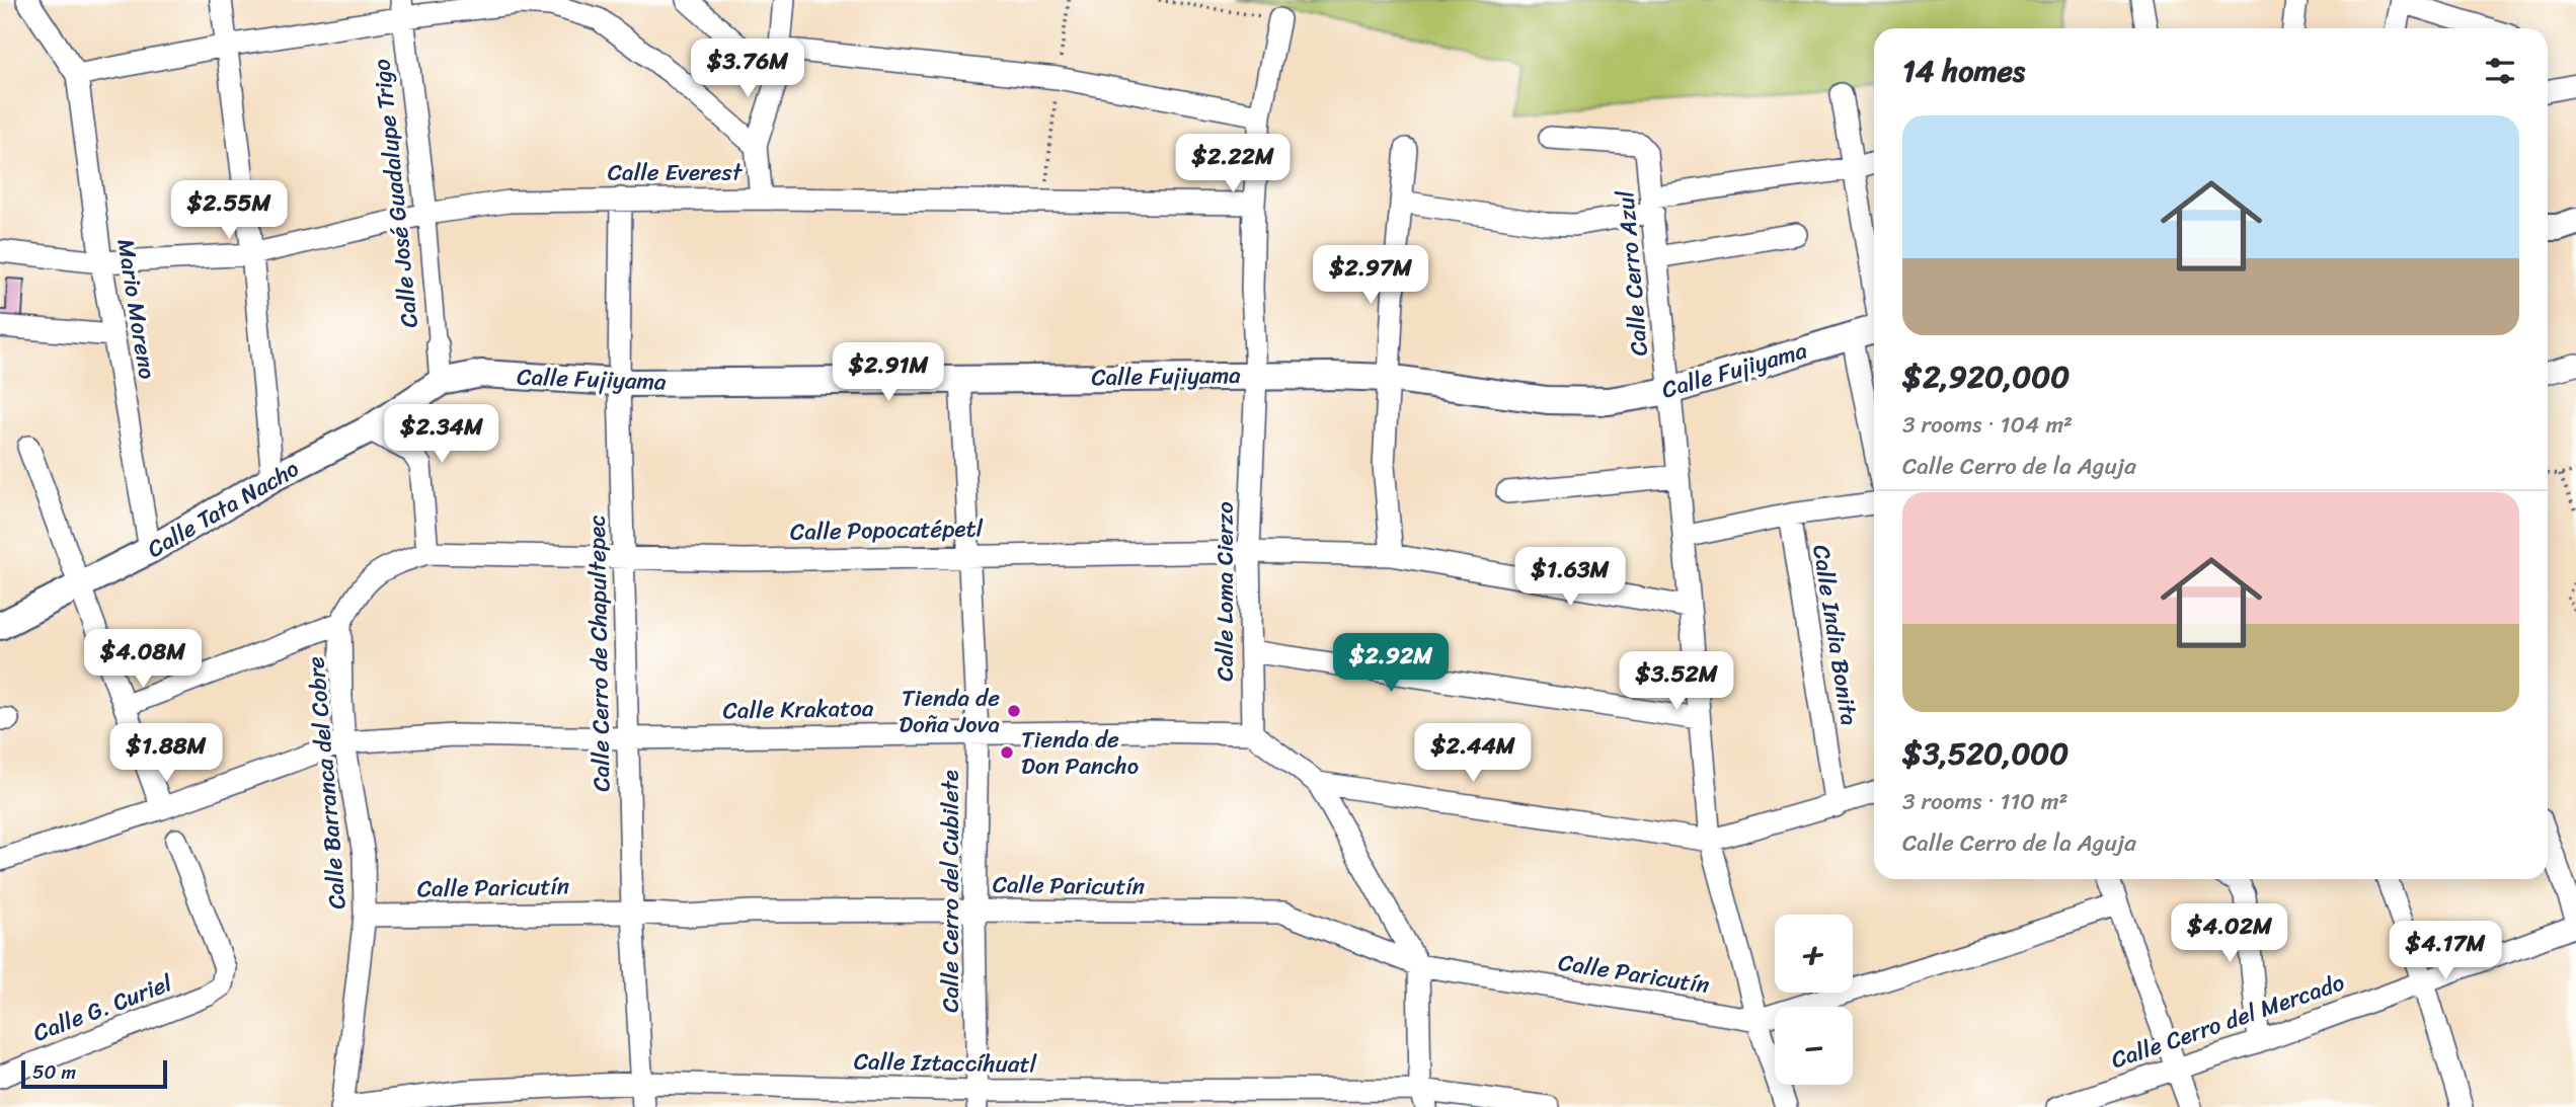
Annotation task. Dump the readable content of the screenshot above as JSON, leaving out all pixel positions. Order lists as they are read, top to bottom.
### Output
{
  "streets": {
    "street": [
      "Calle Everest",
      "Calle José Guadalupe Trigo",
      "Calle Cerro Azul",
      "Mario Moreno",
      "Calle Fujiyama",
      "Calle Tata Nacho",
      "Calle Popocatépetl",
      "Calle Loma Cierzo",
      "Calle India Bonita",
      "Calle Cerro de Chapultepec",
      "Calle Krakatoa",
      "Calle Barranca del Cobre",
      "Calle Paricutín",
      "Calle Cerro del Cubilete",
      "Calle G. Curiel",
      "Calle Cerro del Mercado",
      "Calle Iztaccíhuatl"
    ]
  },
  "crossings": [
    ["Calle Everest", "Calle José Guadalupe Trigo"],
    ["Calle Everest", "Mario Moreno"],
    ["Calle Everest", "Calle Loma Cierzo"],
    ["Calle Everest", "Calle Cerro de Chapultepec"],
    ["Calle José Guadalupe Trigo", "Calle Fujiyama"],
    ["Calle José Guadalupe Trigo", "Calle Tata Nacho"],
    ["Calle Cerro Azul", "Calle Fujiyama"],
    ["Calle Cerro Azul", "Calle Popocatépetl"],
    ["Calle Cerro Azul", "Calle Paricutín"],
    ["Mario Moreno", "Calle Tata Nacho"],
    ["Calle Fujiyama", "Calle Tata Nacho"],
    ["Calle Fujiyama", "Calle Loma Cierzo"],
    ["Calle Fujiyama", "Calle Cerro de Chapultepec"],
    ["Calle Fujiyama", "Calle Cerro del Cubilete"],
    ["Calle Popocatépetl", "Calle Loma Cierzo"],
    ["Calle Popocatépetl", "Calle Cerro de Chapultepec"],
    ["Calle Popocatépetl", "Calle Barranca del Cobre"],
    ["Calle Popocatépetl", "Calle Cerro del Cubilete"],
    ["Calle Loma Cierzo", "Calle Krakatoa"],
    ["Calle Cerro de Chapultepec", "Calle Krakatoa"],
    ["Calle Cerro de Chapultepec", "Calle Paricutín"],
    ["Calle Cerro de Chapultepec", "Calle Iztaccíhuatl"],
    ["Calle Krakatoa", "Calle Barranca del Cobre"],
    ["Calle Krakatoa", "Calle Cerro del Cubilete"],
    ["Calle Barranca del Cobre", "Calle Paricutín"],
    ["Calle Barranca del Cobre", "Calle Iztaccíhuatl"],
    ["Calle Paricutín", "Calle Cerro del Cubilete"],
    ["Calle Cerro del Cubilete", "Calle Iztaccíhuatl"]
  ],
  "places": ["Tienda de Doña Jova", "Tienda de Don Pancho"],
  "scale_bar": "50 m",
  "page": {
    "heading": "14 homes",
    "price": [
      "$3.76M",
      "$2.22M",
      "$2.55M",
      "$2.97M",
      "$2.91M",
      "$2.34M",
      "$1.63M",
      "$4.08M",
      "$2.92M",
      "$3.52M",
      "$1.88M",
      "$2.44M",
      "$4.02M",
      "$4.17M"
    ],
    "list": [
      {
        "name": "$2,920,000",
        "note": "3 rooms · 104 m² · Calle Cerro de la Aguja"
      },
      {
        "name": "$3,520,000",
        "note": "3 rooms · 110 m² · Calle Cerro de la Aguja"
      }
    ],
    "map_buttons": ["+", "−"],
    "scale": "50 m"
  }
}
